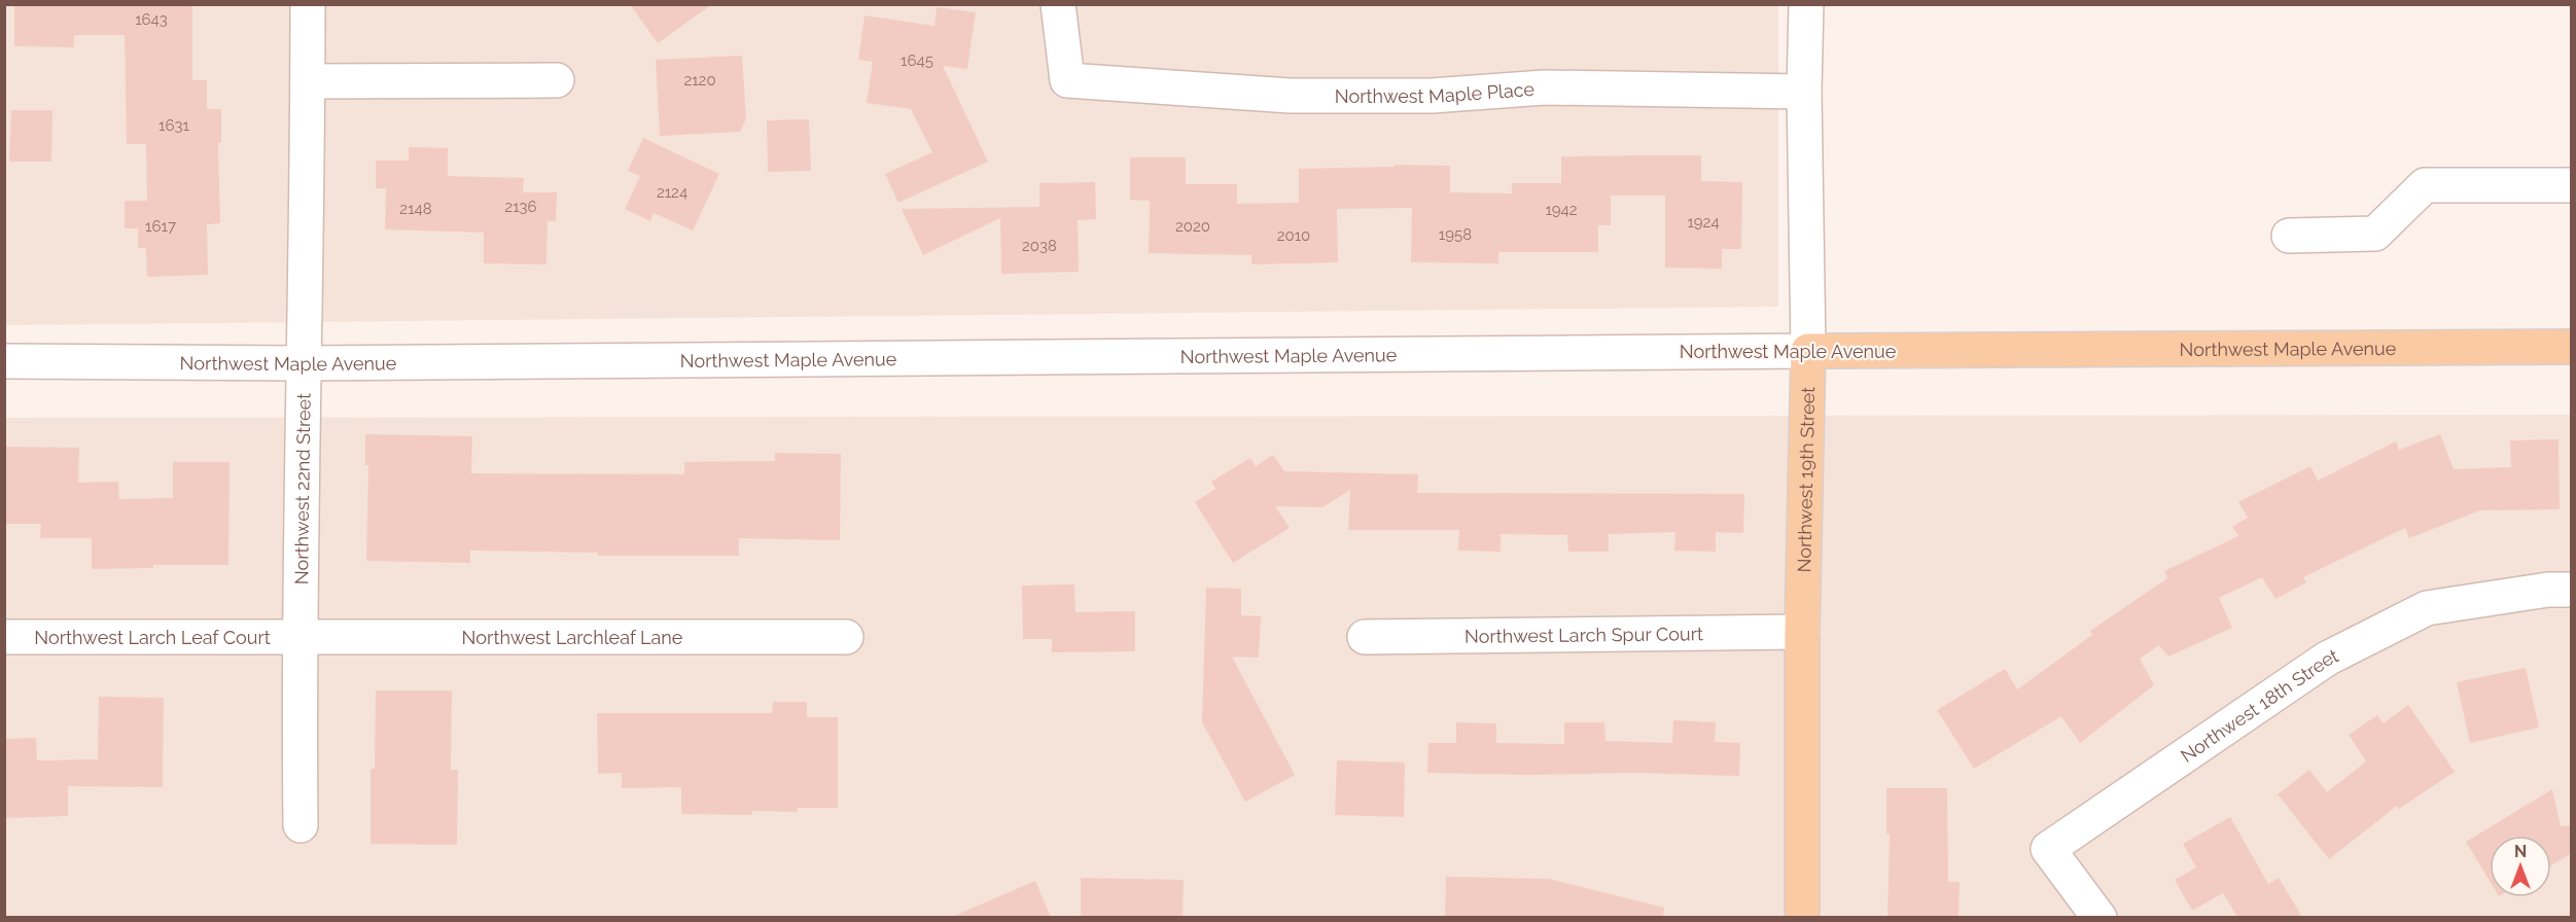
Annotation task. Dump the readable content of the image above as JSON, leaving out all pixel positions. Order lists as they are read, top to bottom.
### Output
{
  "streets": {
    "main road": ["Northwest Maple Avenue", "Northwest 19th Street"],
    "street": [
      "Northwest Maple Place",
      "Northwest 22nd Street",
      "Northwest Larch Spur Court",
      "Northwest Larch Leaf Court",
      "Northwest Larchleaf Lane",
      "Northwest 18th Street"
    ]
  },
  "crossings": [
    ["Northwest Maple Place", "Northwest 19th Street"],
    ["Northwest Maple Avenue", "Northwest 19th Street"],
    ["Northwest Maple Avenue", "Northwest 22nd Street"],
    ["Northwest 19th Street", "Northwest Larch Spur Court"],
    ["Northwest 22nd Street", "Northwest Larch Leaf Court"],
    ["Northwest 22nd Street", "Northwest Larchleaf Lane"],
    ["Northwest Larch Leaf Court", "Northwest Larchleaf Lane"]
  ],
  "house_numbers": [
    "1643",
    "1645",
    "2120",
    "1631",
    "2124",
    "2136",
    "2148",
    "1942",
    "1924",
    "1617",
    "2020",
    "1958",
    "2010",
    "2038"
  ],
  "north": "top"
}
